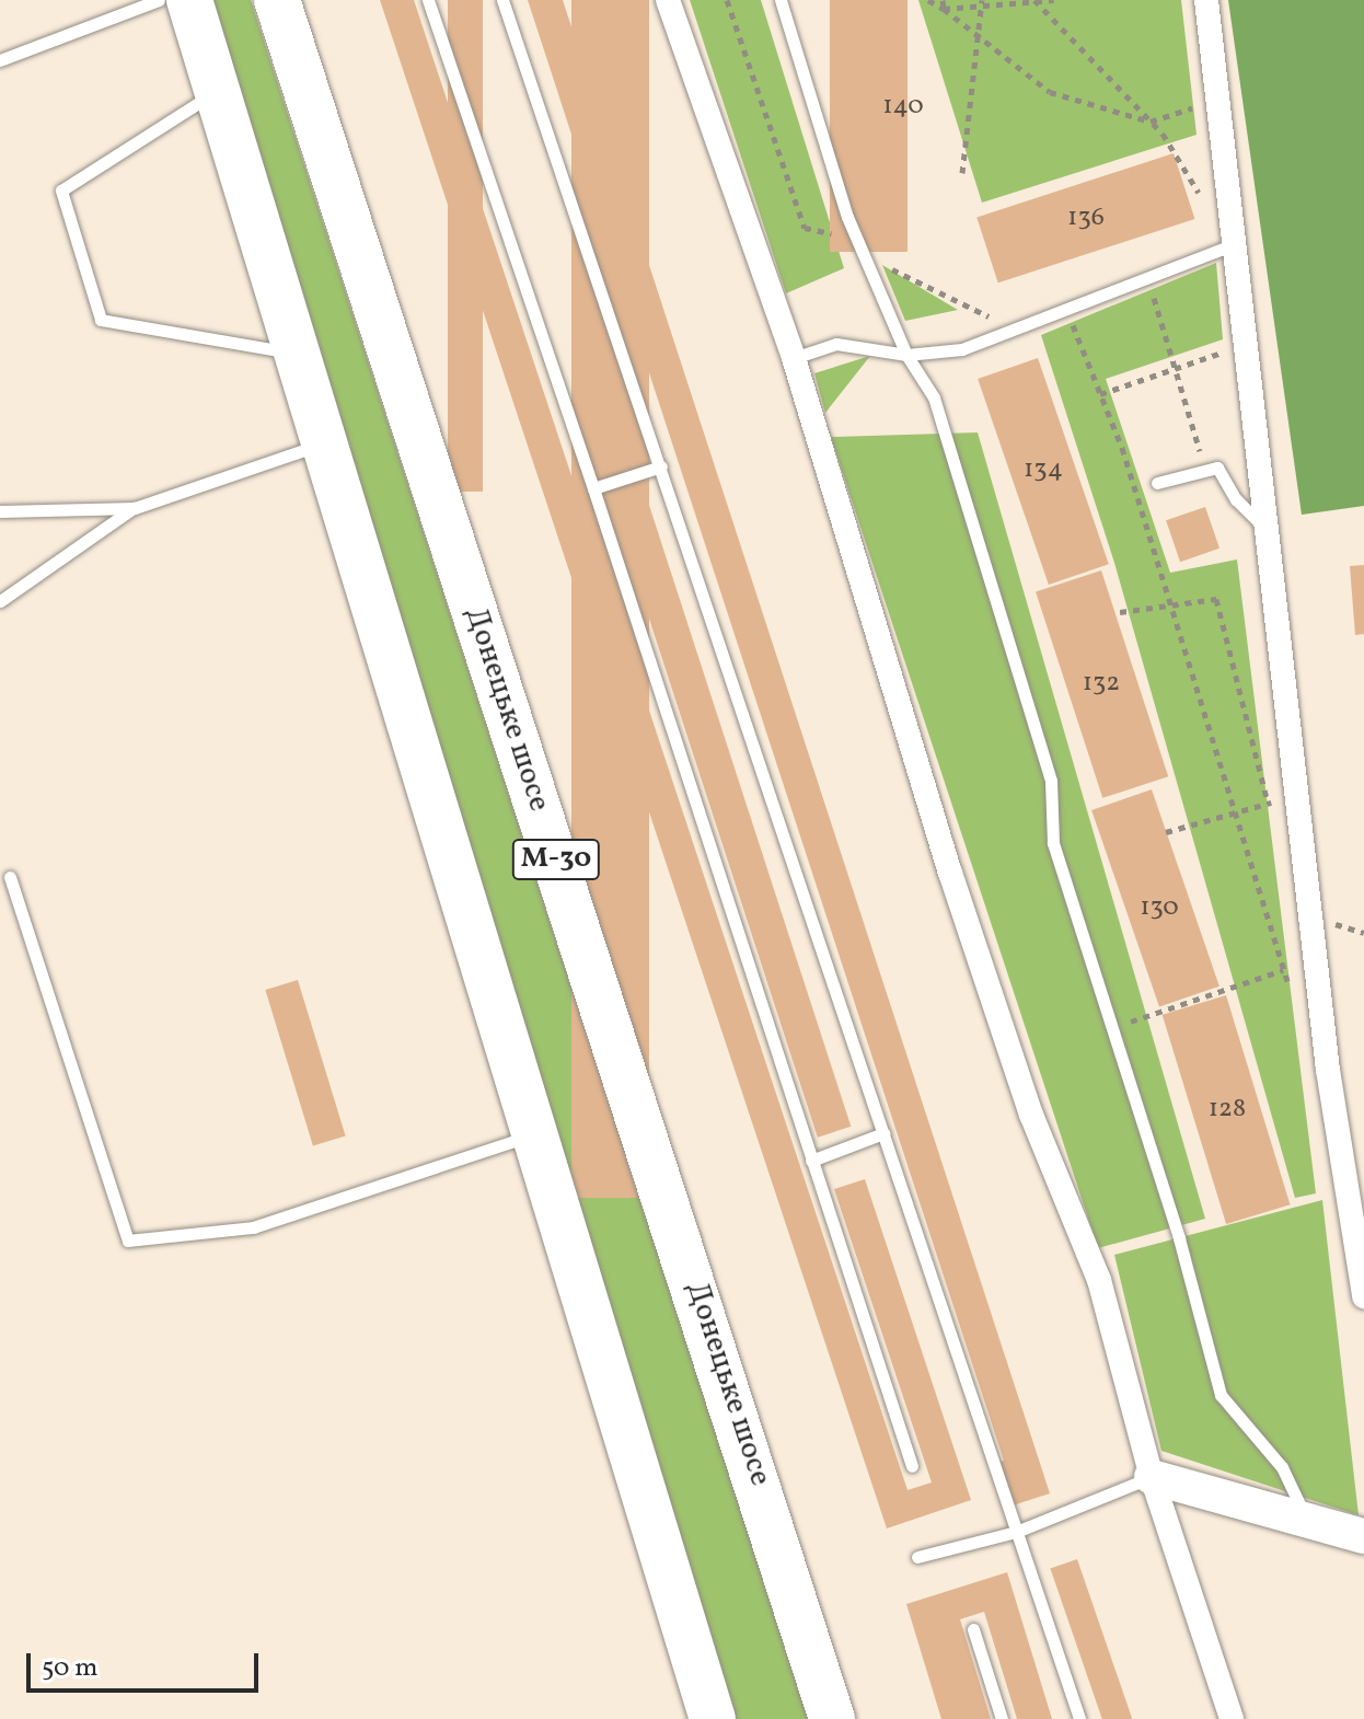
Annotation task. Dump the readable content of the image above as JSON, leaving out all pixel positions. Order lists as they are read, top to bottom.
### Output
{
  "streets": {
    "highway": ["Донецьке шосе", "М-30"]
  },
  "house_numbers": [
    "140",
    "136",
    "134",
    "132",
    "130",
    "128"
  ],
  "scale_bar": "50 m"
}
